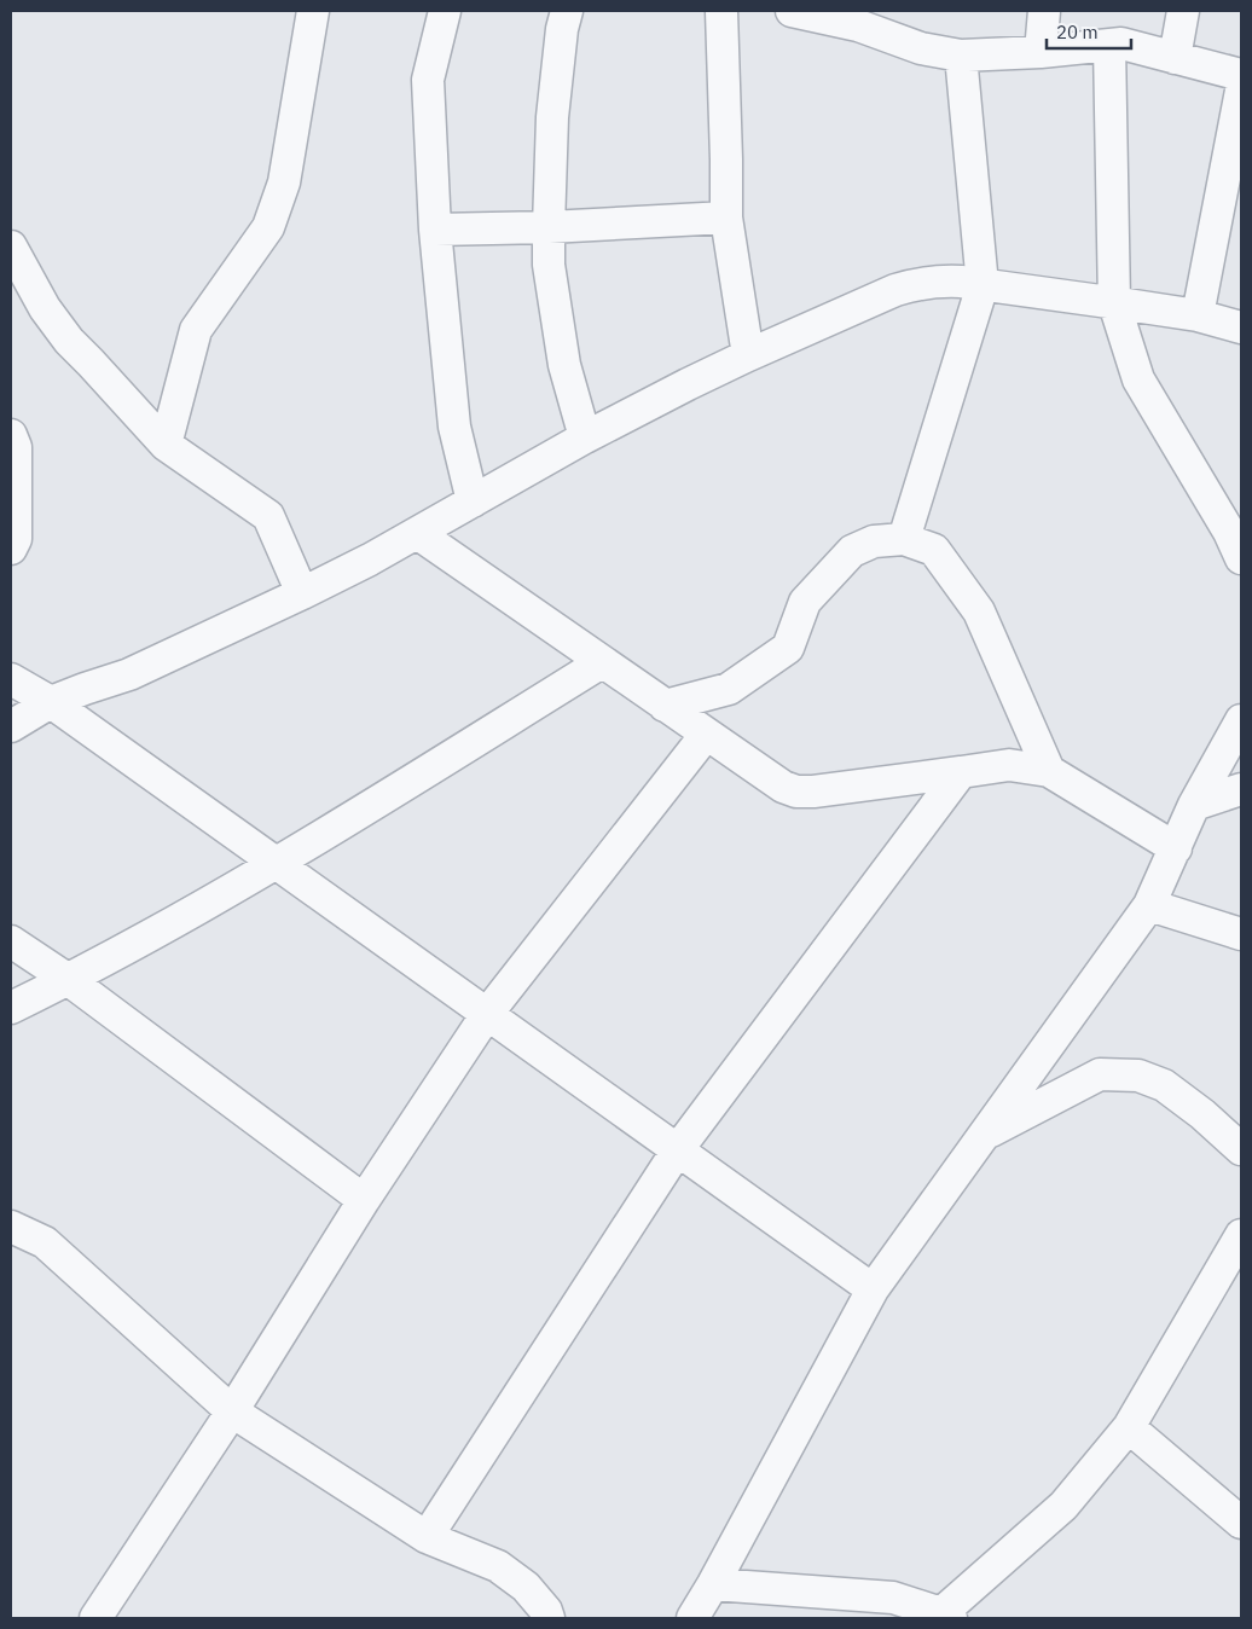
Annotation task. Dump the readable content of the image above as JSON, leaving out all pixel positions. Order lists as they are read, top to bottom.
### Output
{
  "scale_bar": "20 m"
}
